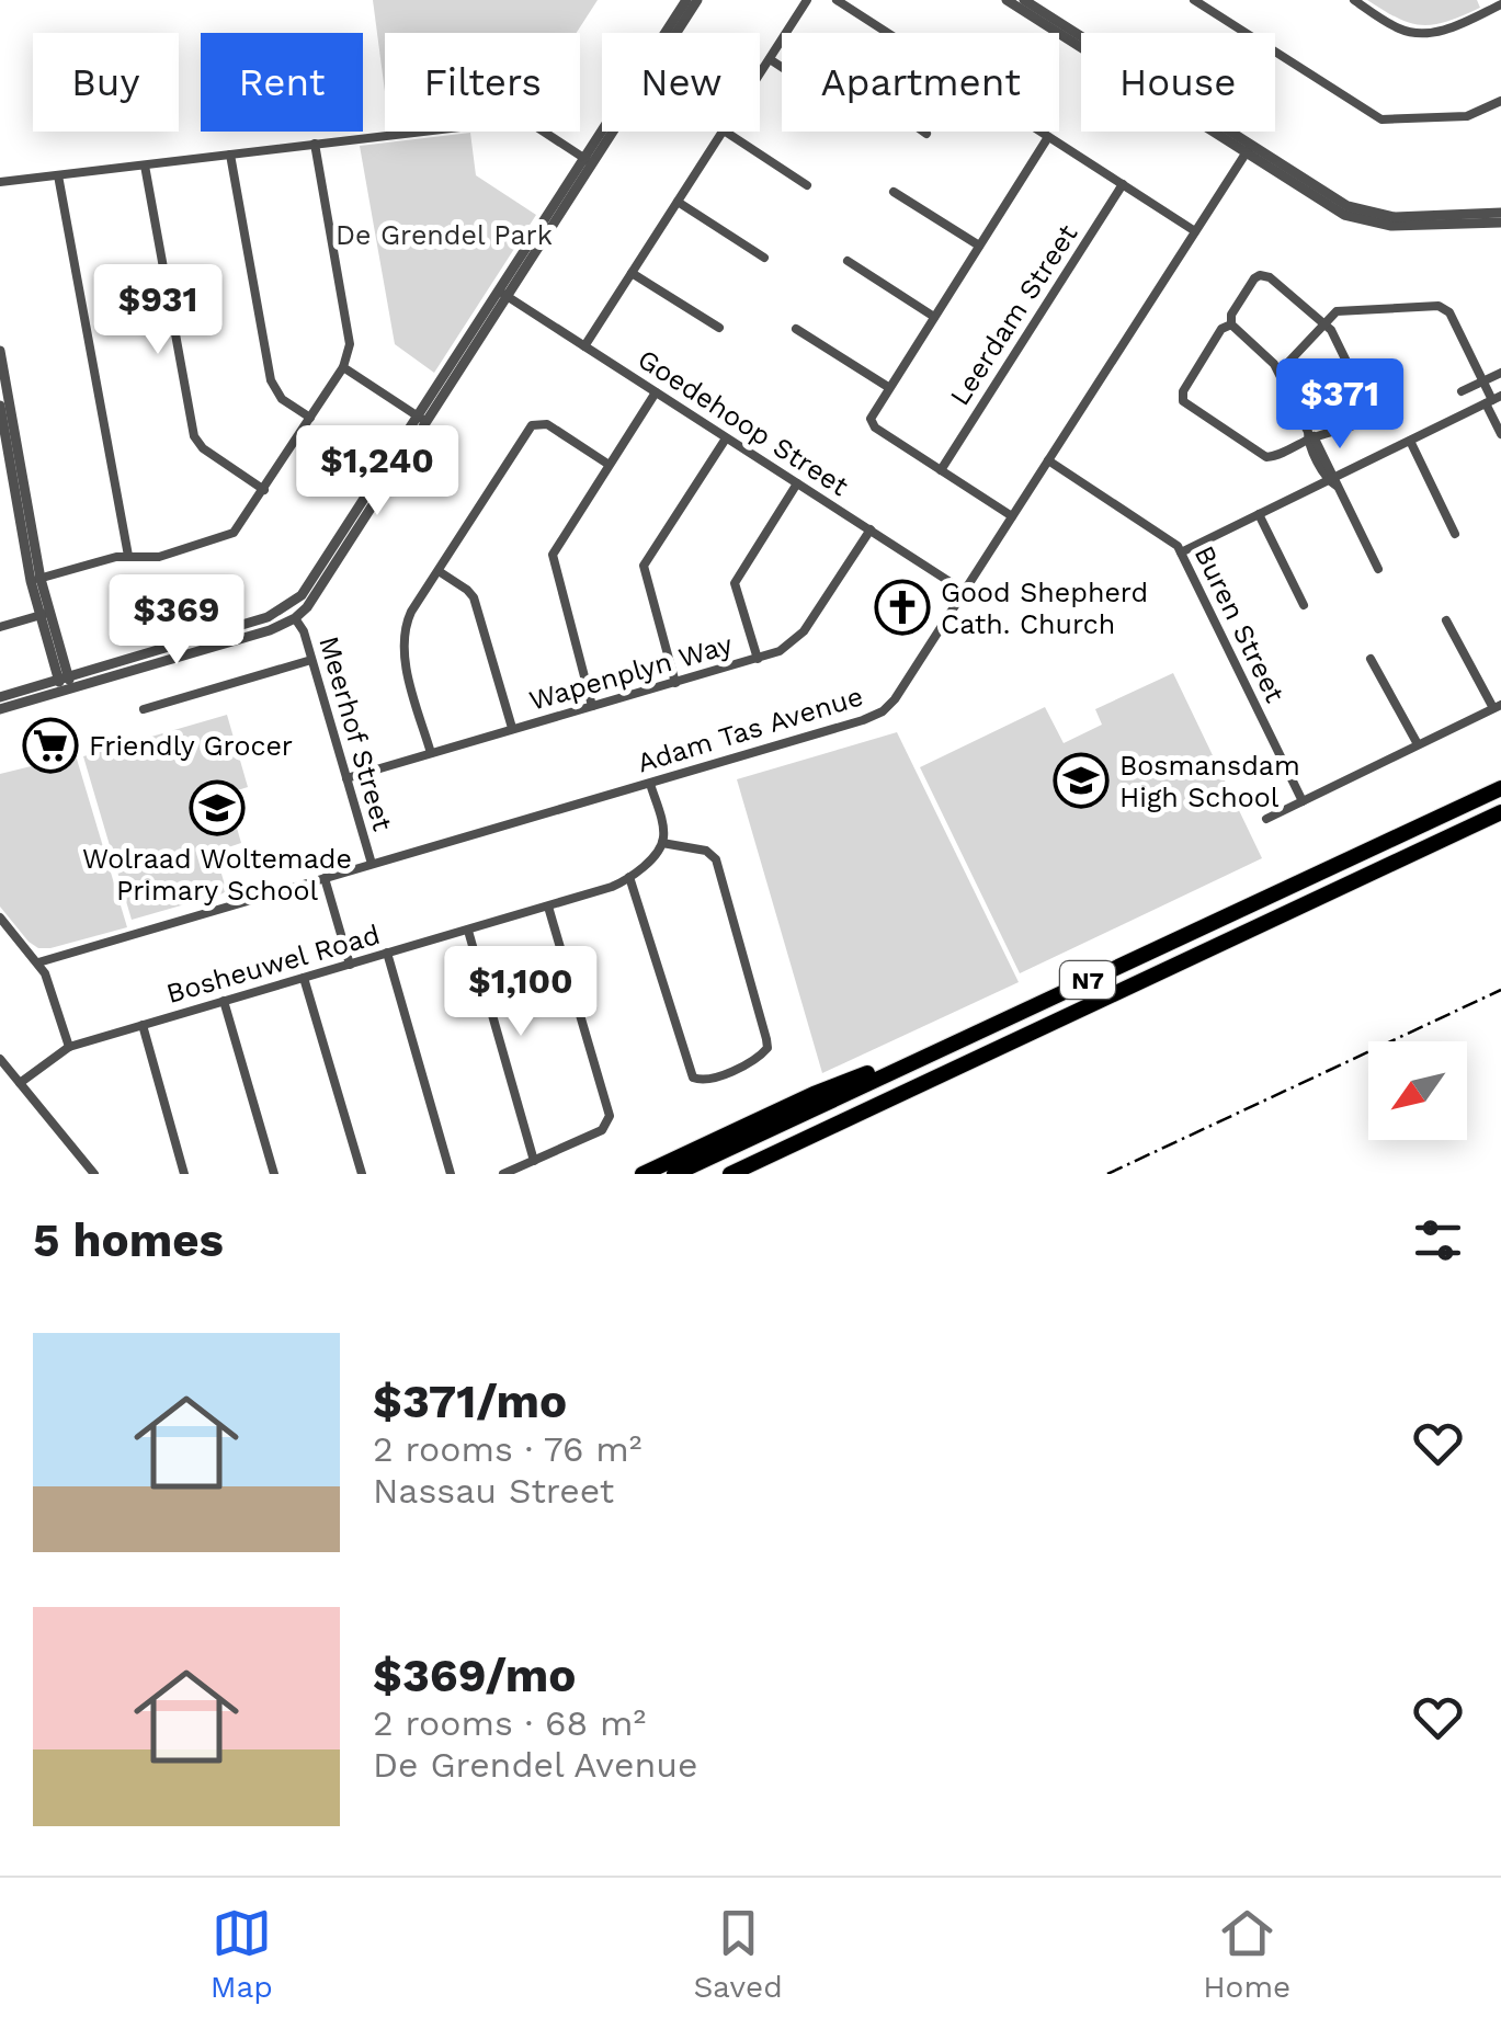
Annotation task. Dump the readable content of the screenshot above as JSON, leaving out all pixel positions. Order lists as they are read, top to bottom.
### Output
{
  "streets": {
    "highway": ["N7"],
    "street": [
      "Leerdam Street",
      "Goedehoop Street",
      "Buren Street",
      "Wapenplyn Way",
      "Adam Tas Avenue",
      "Meerhof Street",
      "Bosheuwel Road"
    ]
  },
  "crossings": [
    ["Goedehoop Street", "Wapenplyn Way"],
    ["Goedehoop Street", "Adam Tas Avenue"],
    ["Buren Street", "Adam Tas Avenue"],
    ["Wapenplyn Way", "Meerhof Street"],
    ["Adam Tas Avenue", "Meerhof Street"]
  ],
  "parks": ["De Grendel Park"],
  "places": {
    "church": ["Good Shepherd Cath. Church"],
    "supermarket": ["Friendly Grocer"],
    "school or university": ["Bosmansdam High School", "Wolraad Woltemade Primary School"]
  },
  "north": "bottom left",
  "page": {
    "chip": [
      "Buy",
      "Rent",
      "Filters",
      "New",
      "Apartment",
      "House"
    ],
    "price": [
      "$931",
      "$371",
      "$1,240",
      "$369",
      "$1,100"
    ],
    "heading": "5 homes",
    "list": [
      {
        "name": "$371/mo",
        "note": "2 rooms · 76 m² · Nassau Street"
      },
      {
        "name": "$369/mo",
        "note": "2 rooms · 68 m² · De Grendel Avenue"
      }
    ],
    "tabs": ["Map", "Saved", "Home"]
  }
}
